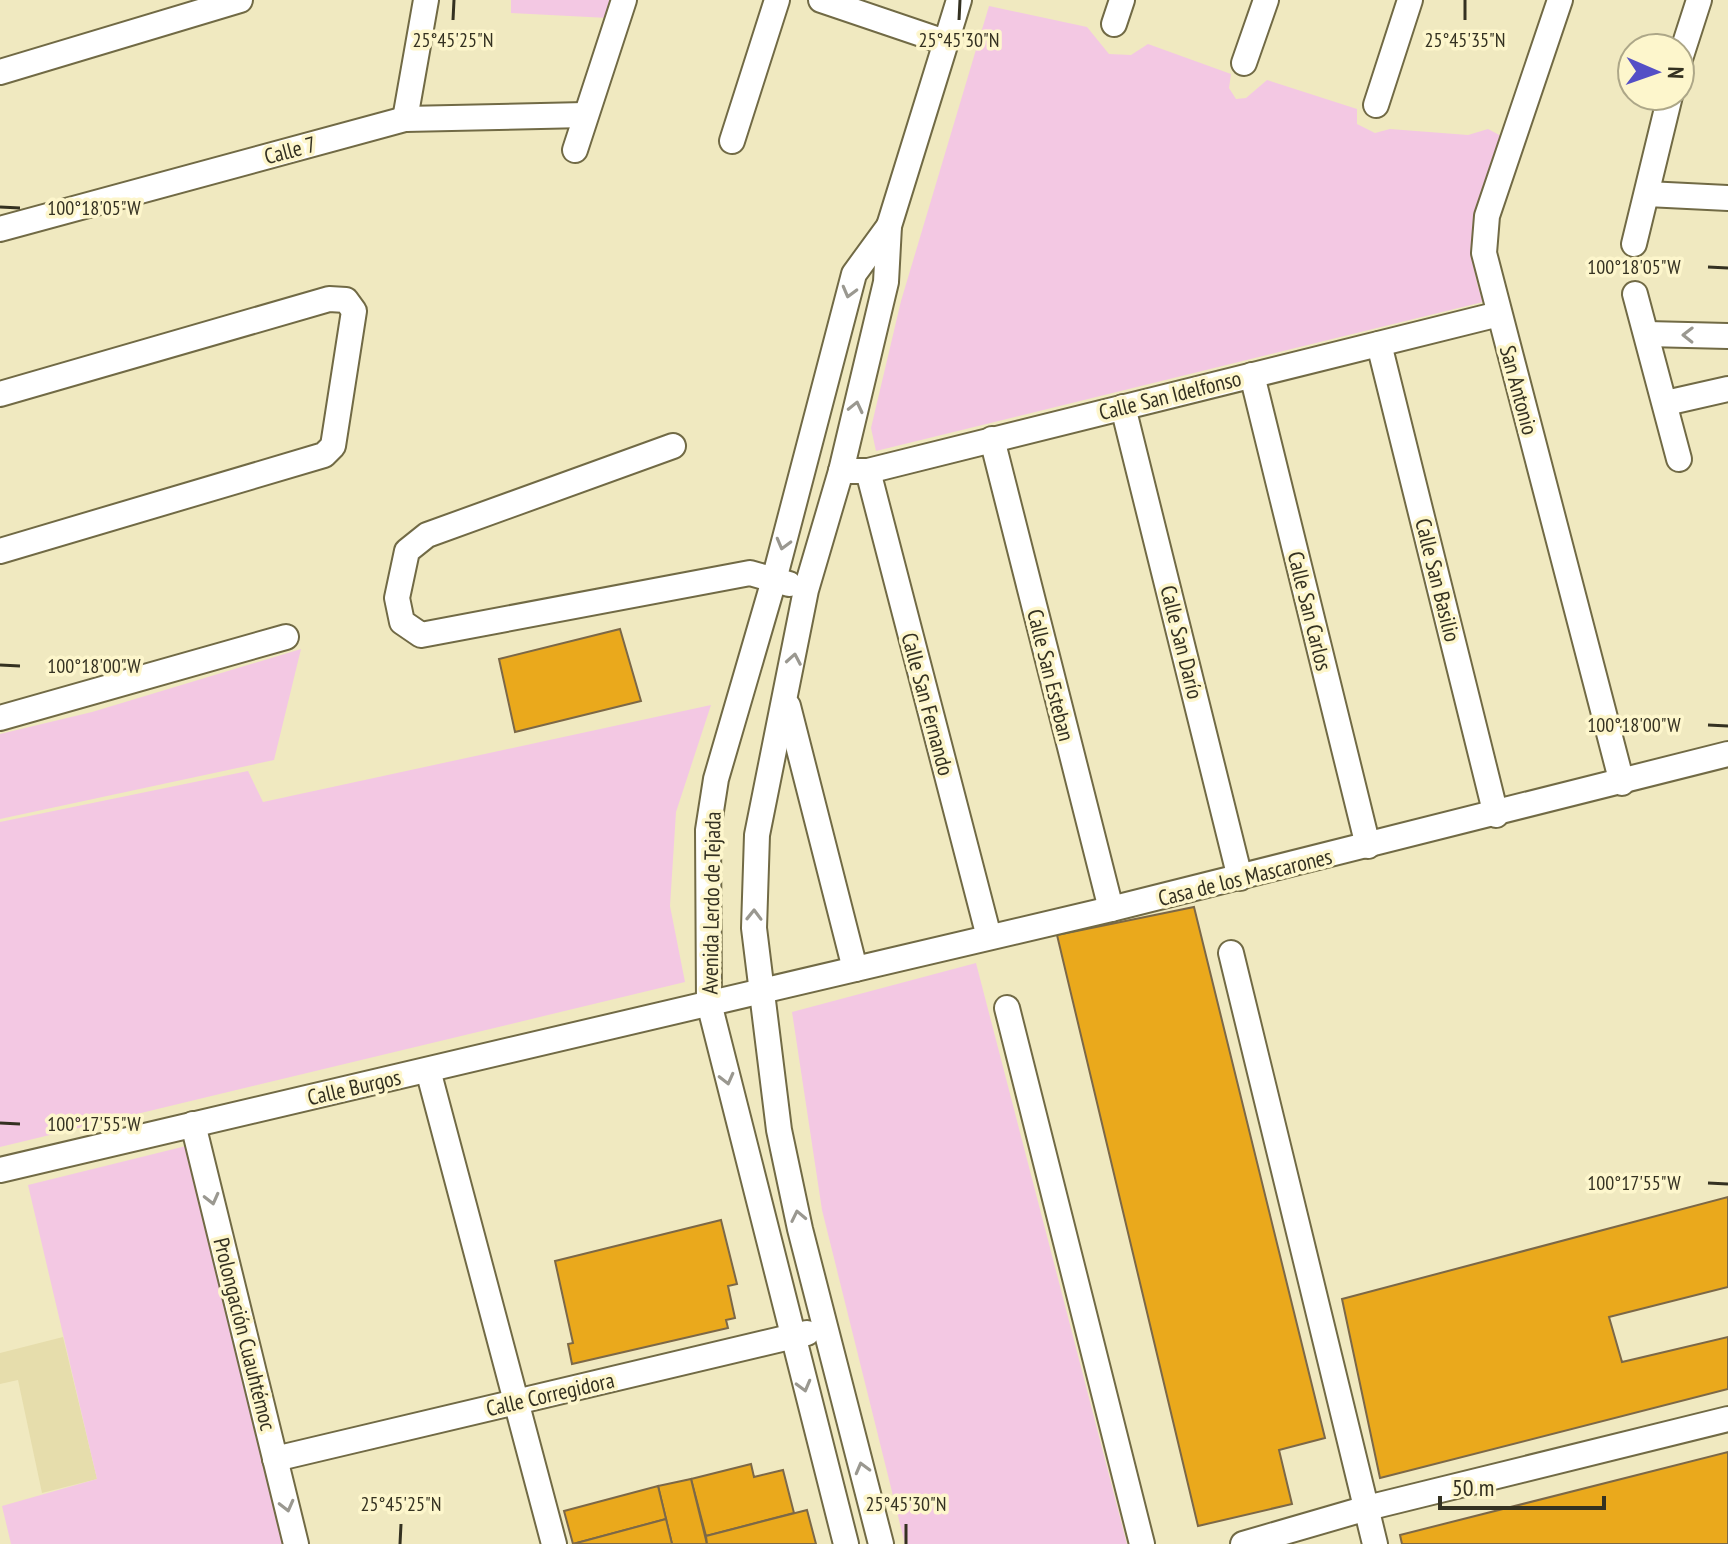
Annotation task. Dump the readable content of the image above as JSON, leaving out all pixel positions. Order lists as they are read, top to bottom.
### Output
{
  "streets": {
    "street": [
      "Calle 7",
      "San Antonio",
      "Calle San Idelfonso",
      "Calle San Basilio",
      "Calle San Carlos",
      "Calle San Darío",
      "Calle San Esteban",
      "Calle San Fernando",
      "Casa de los Mascarones",
      "Avenida Lerdo de Tejada",
      "Calle Burgos",
      "Prolongación Cuauhtémoc",
      "Calle Corregidora"
    ]
  },
  "crossings": [
    ["San Antonio", "Calle San Idelfonso"],
    ["San Antonio", "Casa de los Mascarones"],
    ["Calle San Idelfonso", "Calle San Basilio"],
    ["Calle San Idelfonso", "Calle San Carlos"],
    ["Calle San Idelfonso", "Calle San Darío"],
    ["Calle San Idelfonso", "Calle San Esteban"],
    ["Calle San Idelfonso", "Calle San Fernando"],
    ["Calle San Idelfonso", "Avenida Lerdo de Tejada"],
    ["Calle San Basilio", "Casa de los Mascarones"],
    ["Calle San Carlos", "Casa de los Mascarones"],
    ["Calle San Darío", "Casa de los Mascarones"],
    ["Calle San Esteban", "Casa de los Mascarones"],
    ["Calle San Fernando", "Casa de los Mascarones"],
    ["Casa de los Mascarones", "Avenida Lerdo de Tejada"],
    ["Casa de los Mascarones", "Calle Burgos"],
    ["Avenida Lerdo de Tejada", "Calle Burgos"],
    ["Avenida Lerdo de Tejada", "Calle Corregidora"],
    ["Calle Burgos", "Prolongación Cuauhtémoc"],
    ["Prolongación Cuauhtémoc", "Calle Corregidora"]
  ],
  "one_way": ["Prolongación Cuauhtémoc"],
  "scale_bar": "50 m",
  "north": "right",
  "coordinates": [
    "25°45'25\"N",
    "25°45'30\"N",
    "25°45'35\"N",
    "100°18'05\"W",
    "100°18'00\"W",
    "100°17'55\"W"
  ]
}
